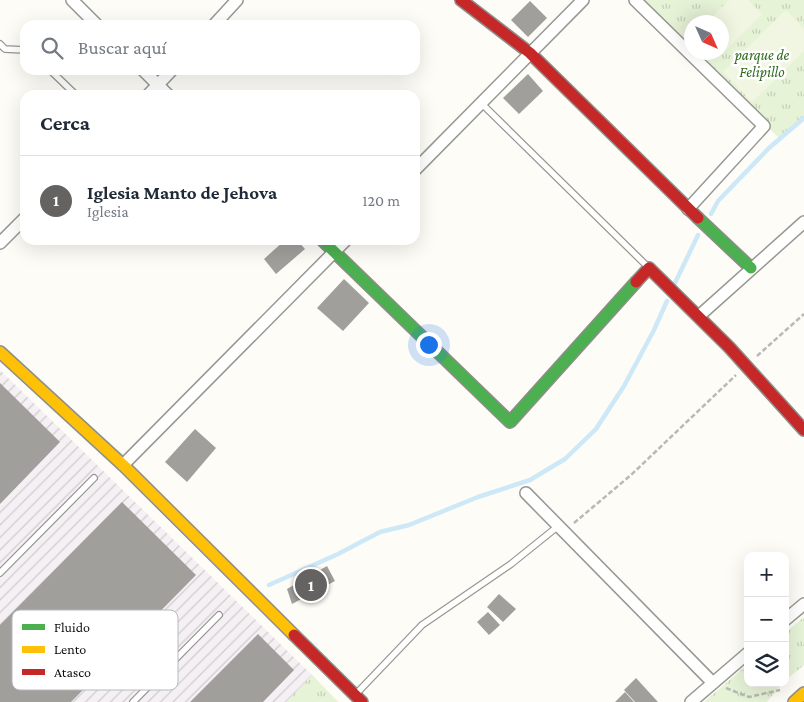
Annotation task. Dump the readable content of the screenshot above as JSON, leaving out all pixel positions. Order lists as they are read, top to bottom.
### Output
{
  "parks": ["parque de Felipillo"],
  "legend": ["Fluido", "Lento", "Atasco"],
  "north": "bottom right",
  "page": {
    "search": "Buscar aquí",
    "heading": "Cerca",
    "list": [
      {
        "mark": "1",
        "name": "Iglesia Manto de Jehova",
        "note": "Iglesia",
        "value": "120 m"
      }
    ],
    "map_buttons": ["+", "−"],
    "pins": "1"
  }
}
